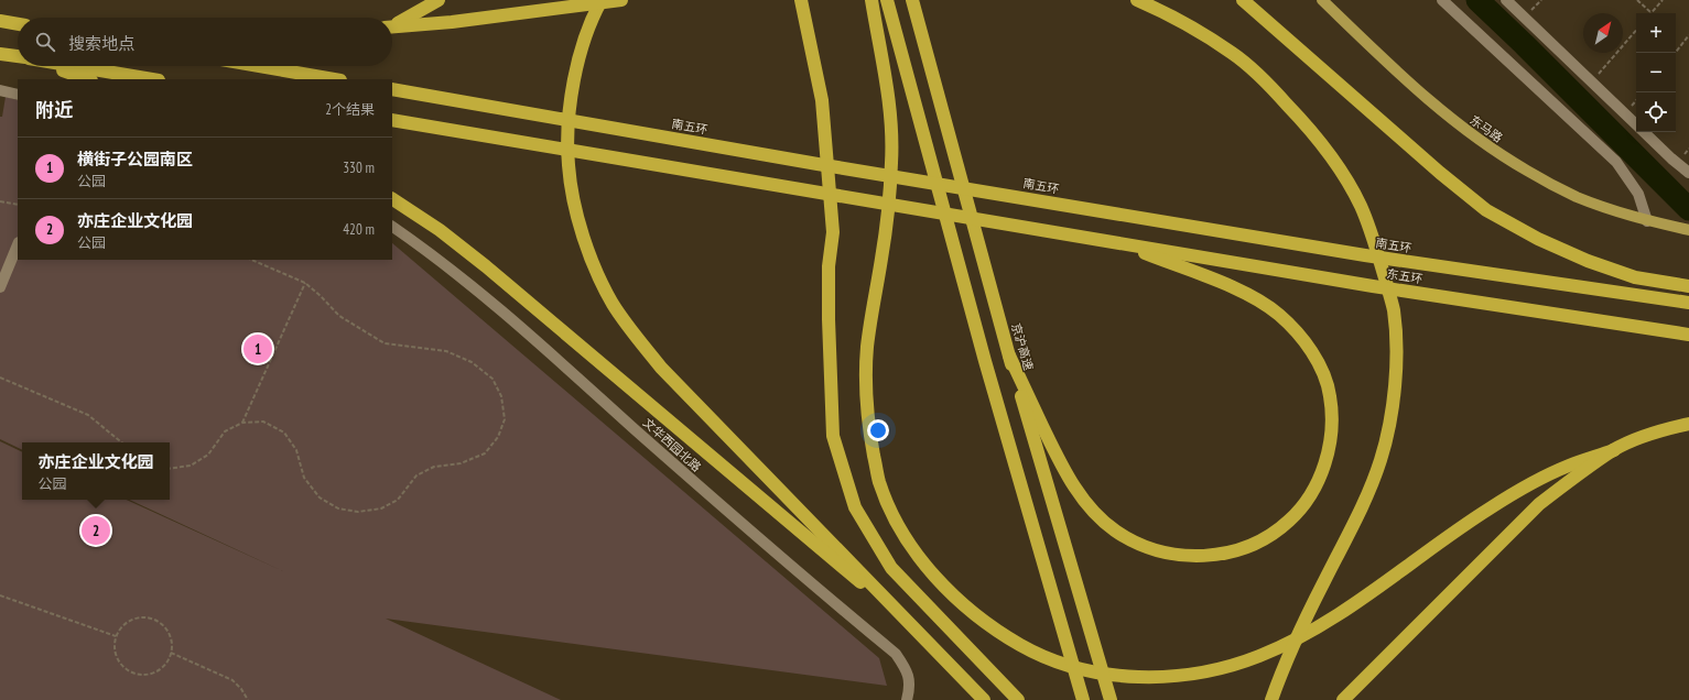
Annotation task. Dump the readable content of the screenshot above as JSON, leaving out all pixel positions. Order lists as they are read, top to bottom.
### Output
{
  "streets": {
    "highway": ["南五环", "东五环", "京沪高速"],
    "main road": ["东马路"],
    "street": ["文华西园北路"]
  },
  "north": "top right",
  "page": {
    "map_buttons": ["+", "−"],
    "search": "搜索地点",
    "heading": ["附近", "2个结果"],
    "list": [
      {
        "mark": "1",
        "name": "横街子公园南区",
        "note": "公园",
        "value": "330 m"
      },
      {
        "mark": "2",
        "name": "亦庄企业文化园",
        "note": "公园",
        "value": "420 m"
      }
    ],
    "pins": ["1", "2"],
    "popup": ["亦庄企业文化园", "公园"]
  }
}
